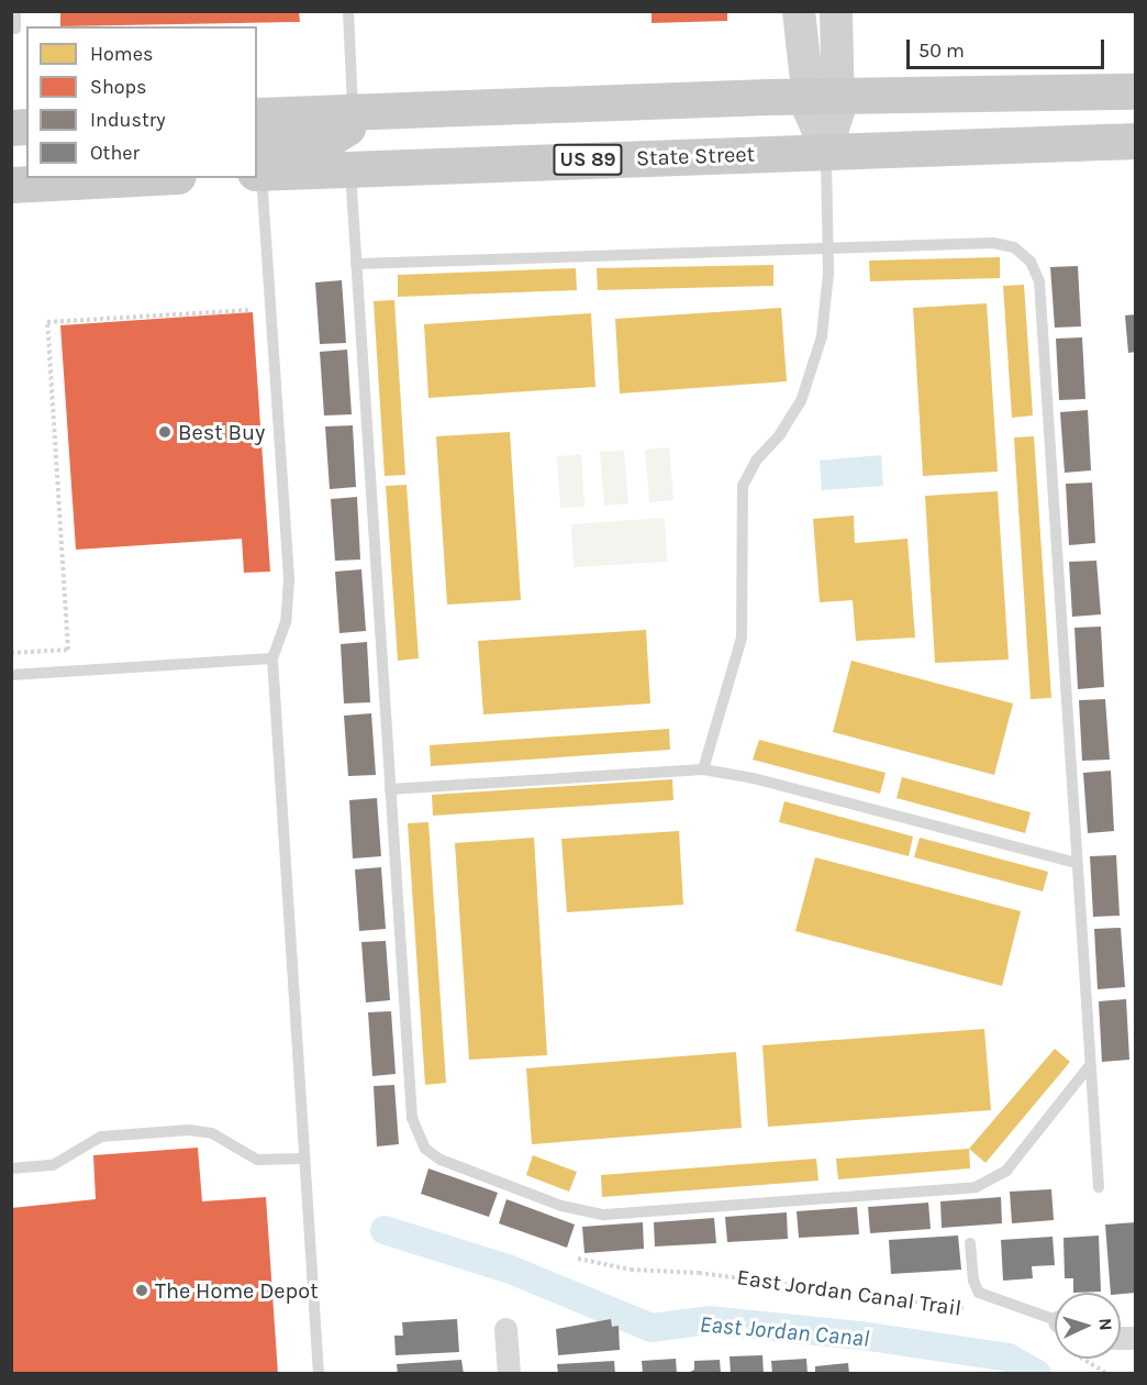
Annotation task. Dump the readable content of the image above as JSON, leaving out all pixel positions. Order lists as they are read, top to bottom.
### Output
{
  "streets": {
    "main road": ["State Street", "US 89"],
    "path": ["East Jordan Canal Trail"]
  },
  "water": ["East Jordan Canal"],
  "places": ["Best Buy", "The Home Depot"],
  "legend": [
    "Homes",
    "Shops",
    "Industry",
    "Other"
  ],
  "scale_bar": "50 m",
  "north": "right"
}
